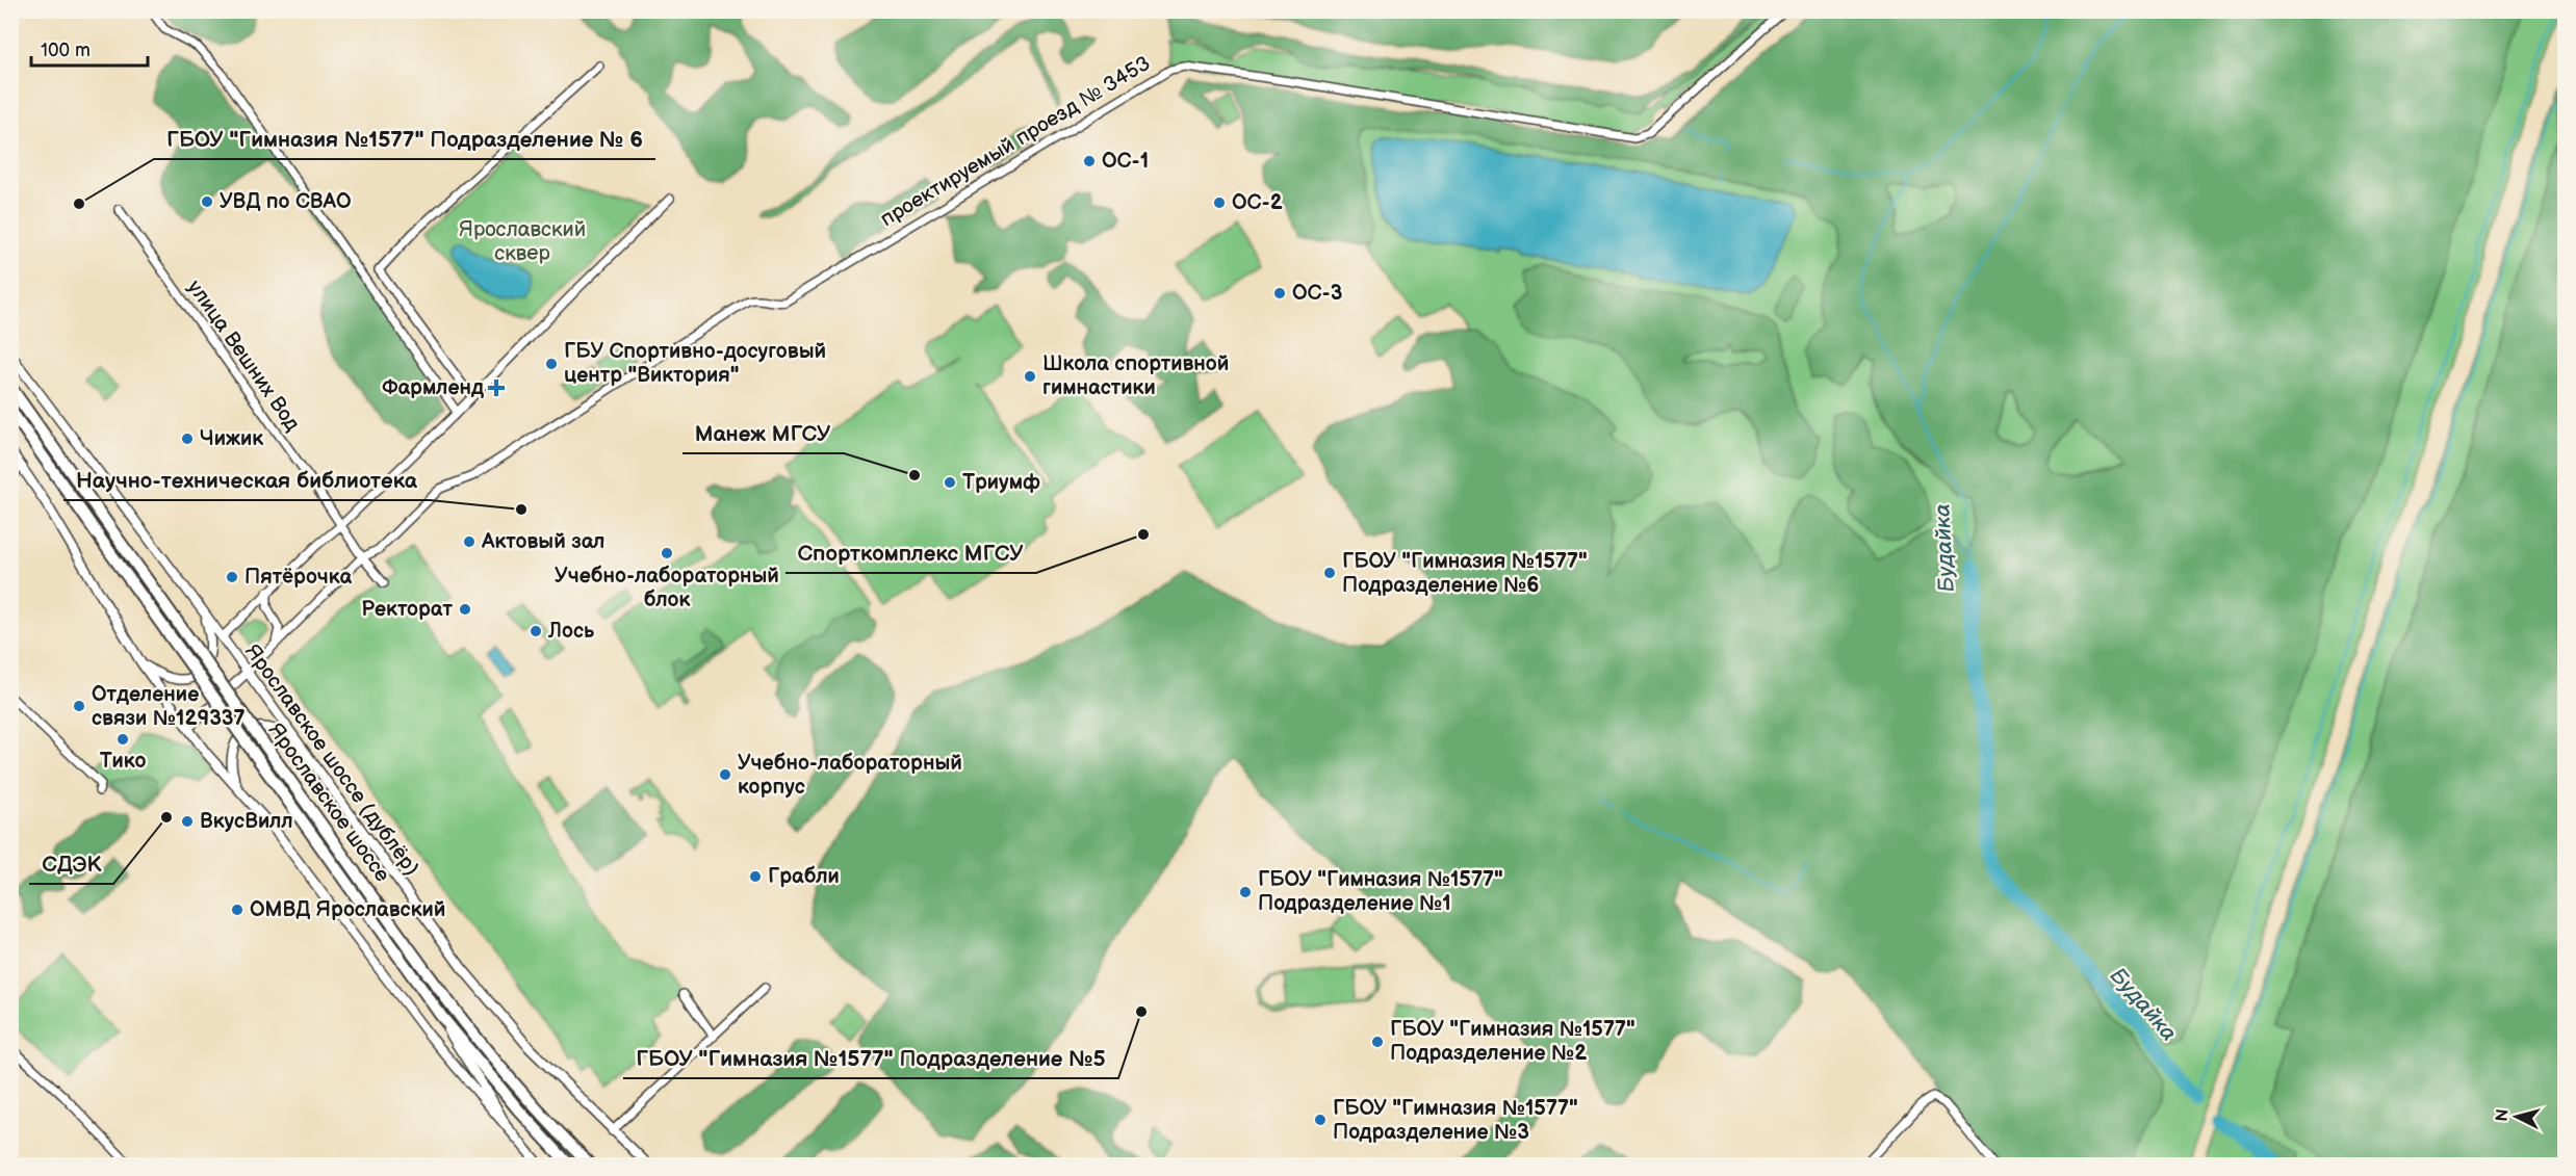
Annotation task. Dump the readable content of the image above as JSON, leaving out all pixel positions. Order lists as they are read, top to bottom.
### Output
{
  "streets": {
    "main road": ["Ярославское шоссе"],
    "street": ["проектируемый проезд № 3453", "улица Вешних Вод", "Ярославское шоссе (дублёр)"]
  },
  "crossings": [
    ["проектируемый проезд № 3453", "улица Вешних Вод"],
    ["проектируемый проезд № 3453", "Ярославское шоссе (дублёр)"]
  ],
  "water": ["Будайка"],
  "parks": ["Ярославский сквер"],
  "places": {
    "other": [
      "ОС-1",
      "УВД по СВАО",
      "ОС-2",
      "ГБОУ \"Гимназия №1577\" Подразделение № 6",
      "ОС-3",
      "ГБУ Спортивно-досуговый центр \"Виктория\"",
      "Школа спортивной гимнастики",
      "Чижик",
      "Манеж МГСУ",
      "Триумф",
      "Научно-техническая библиотека",
      "Спорткомплекс МГСУ",
      "Актовый зал",
      "Учебно-лабораторный блок",
      "ГБОУ \"Гимназия №1577\" Подразделение №6",
      "Пятёрочка",
      "Ректорат",
      "Лось",
      "Отделение связи №129337",
      "Тико",
      "Учебно-лабораторный корпус",
      "СДЭК",
      "ВкусВилл",
      "Грабли",
      "ГБОУ \"Гимназия №1577\" Подразделение №1",
      "ОМВД Ярославский",
      "ГБОУ \"Гимназия №1577\" Подразделение №5",
      "ГБОУ \"Гимназия №1577\" Подразделение №2",
      "ГБОУ \"Гимназия №1577\" Подразделение №3"
    ],
    "health": ["Фармленд"]
  },
  "scale_bar": "100 m",
  "north": "left"
}
